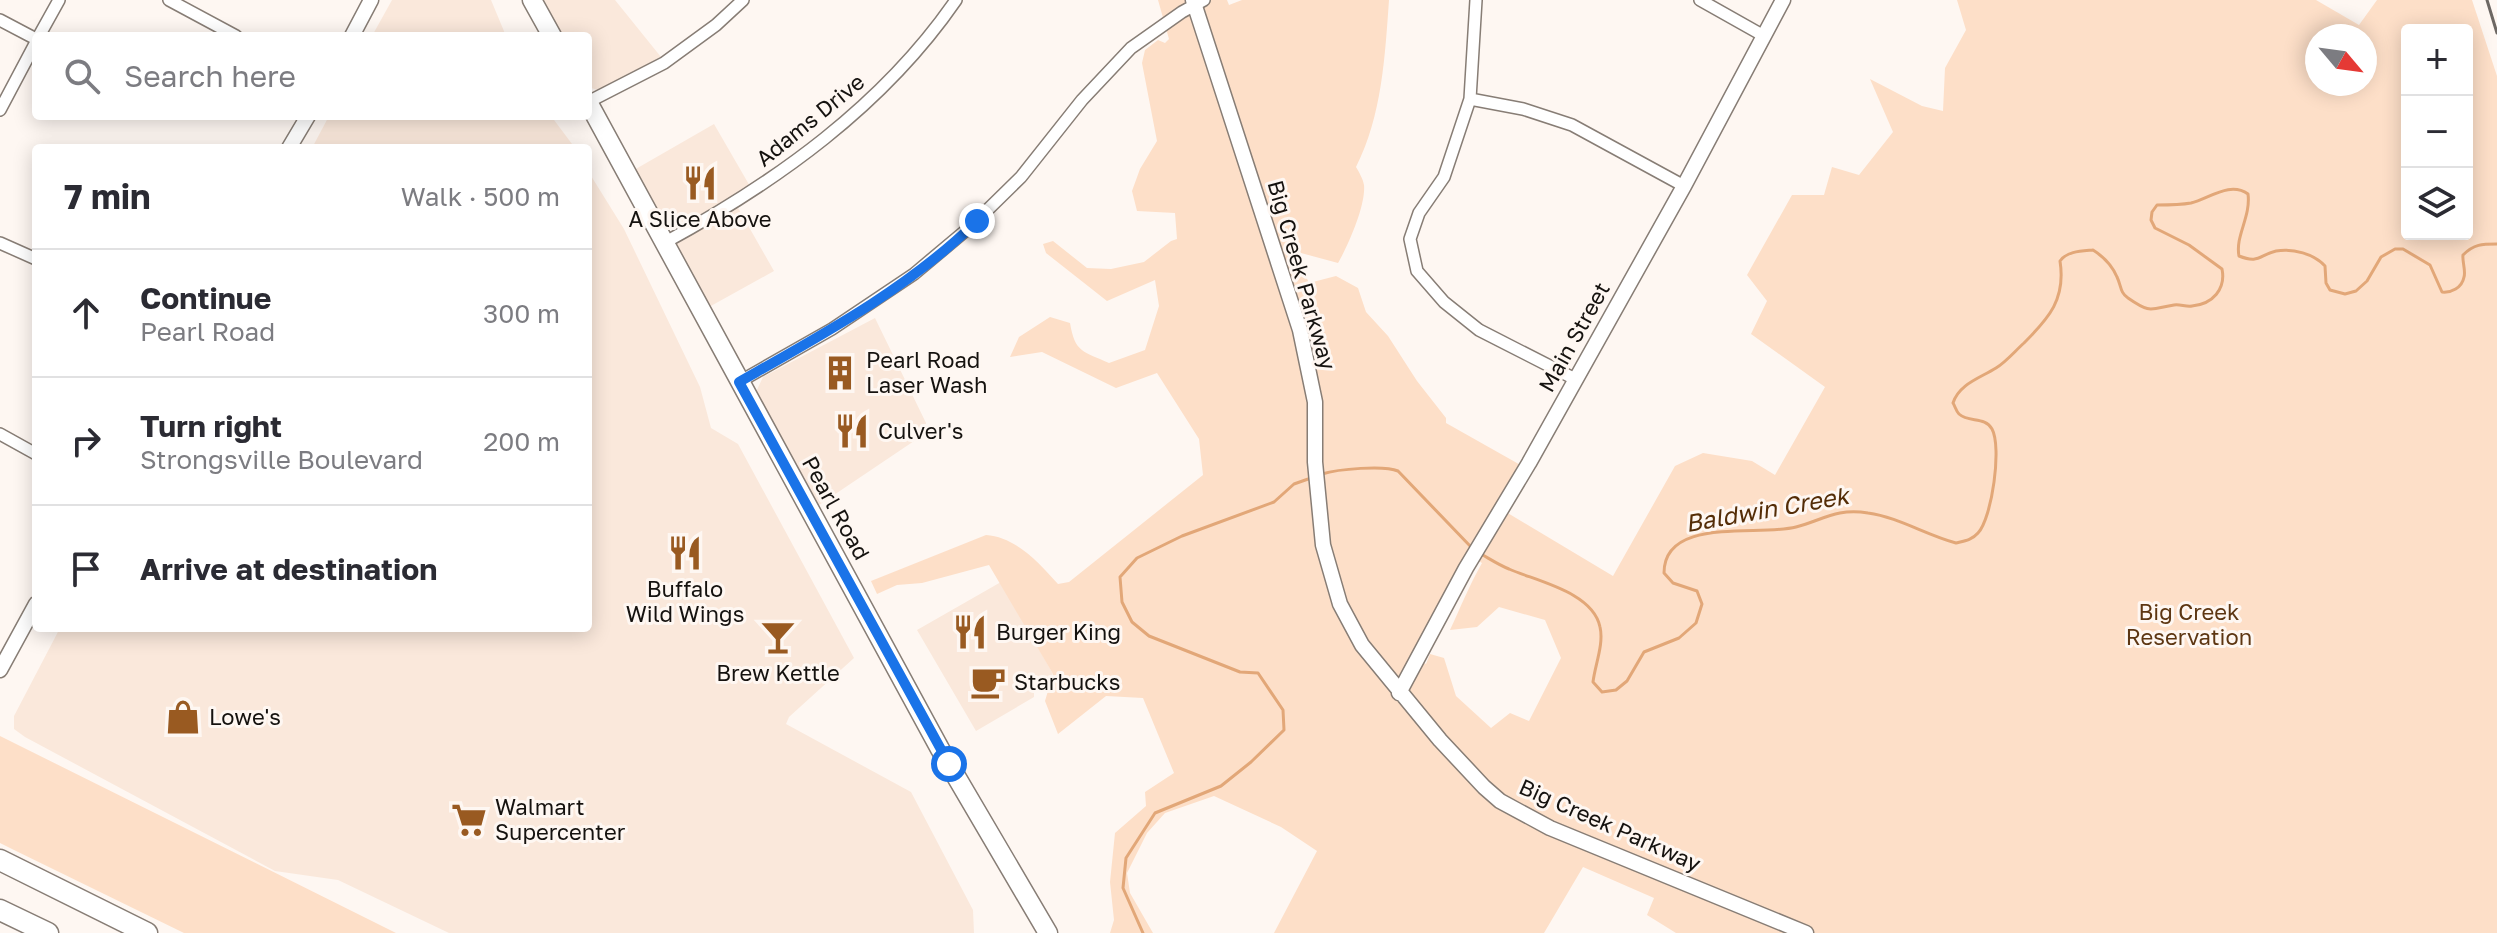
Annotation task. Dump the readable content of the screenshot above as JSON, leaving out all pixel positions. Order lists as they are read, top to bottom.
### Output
{
  "streets": {
    "main road": ["Pearl Road"],
    "street": ["Adams Drive", "Big Creek Parkway", "Main Street"]
  },
  "crossings": [
    ["Adams Drive", "Pearl Road"],
    ["Big Creek Parkway", "Main Street"]
  ],
  "water": ["Baldwin Creek"],
  "parks": ["Big Creek Reservation"],
  "places": {
    "restaurant": [
      "A Slice Above",
      "Culver's",
      "Buffalo Wild Wings",
      "Burger King"
    ],
    "building": ["Pearl Road Laser Wash"],
    "bar": ["Brew Kettle"],
    "cafe": ["Starbucks"],
    "shop": ["Lowe's"],
    "supermarket": ["Walmart Supercenter"]
  },
  "north": "bottom right",
  "page": {
    "map_buttons": ["+", "−"],
    "search": "Search here",
    "heading": ["7 min", "Walk · 500 m"],
    "list": [
      ["Continue", "Pearl Road", "300 m"],
      ["Turn right", "Strongsville Boulevard", "200 m"],
      "Arrive at destination"
    ]
  }
}
